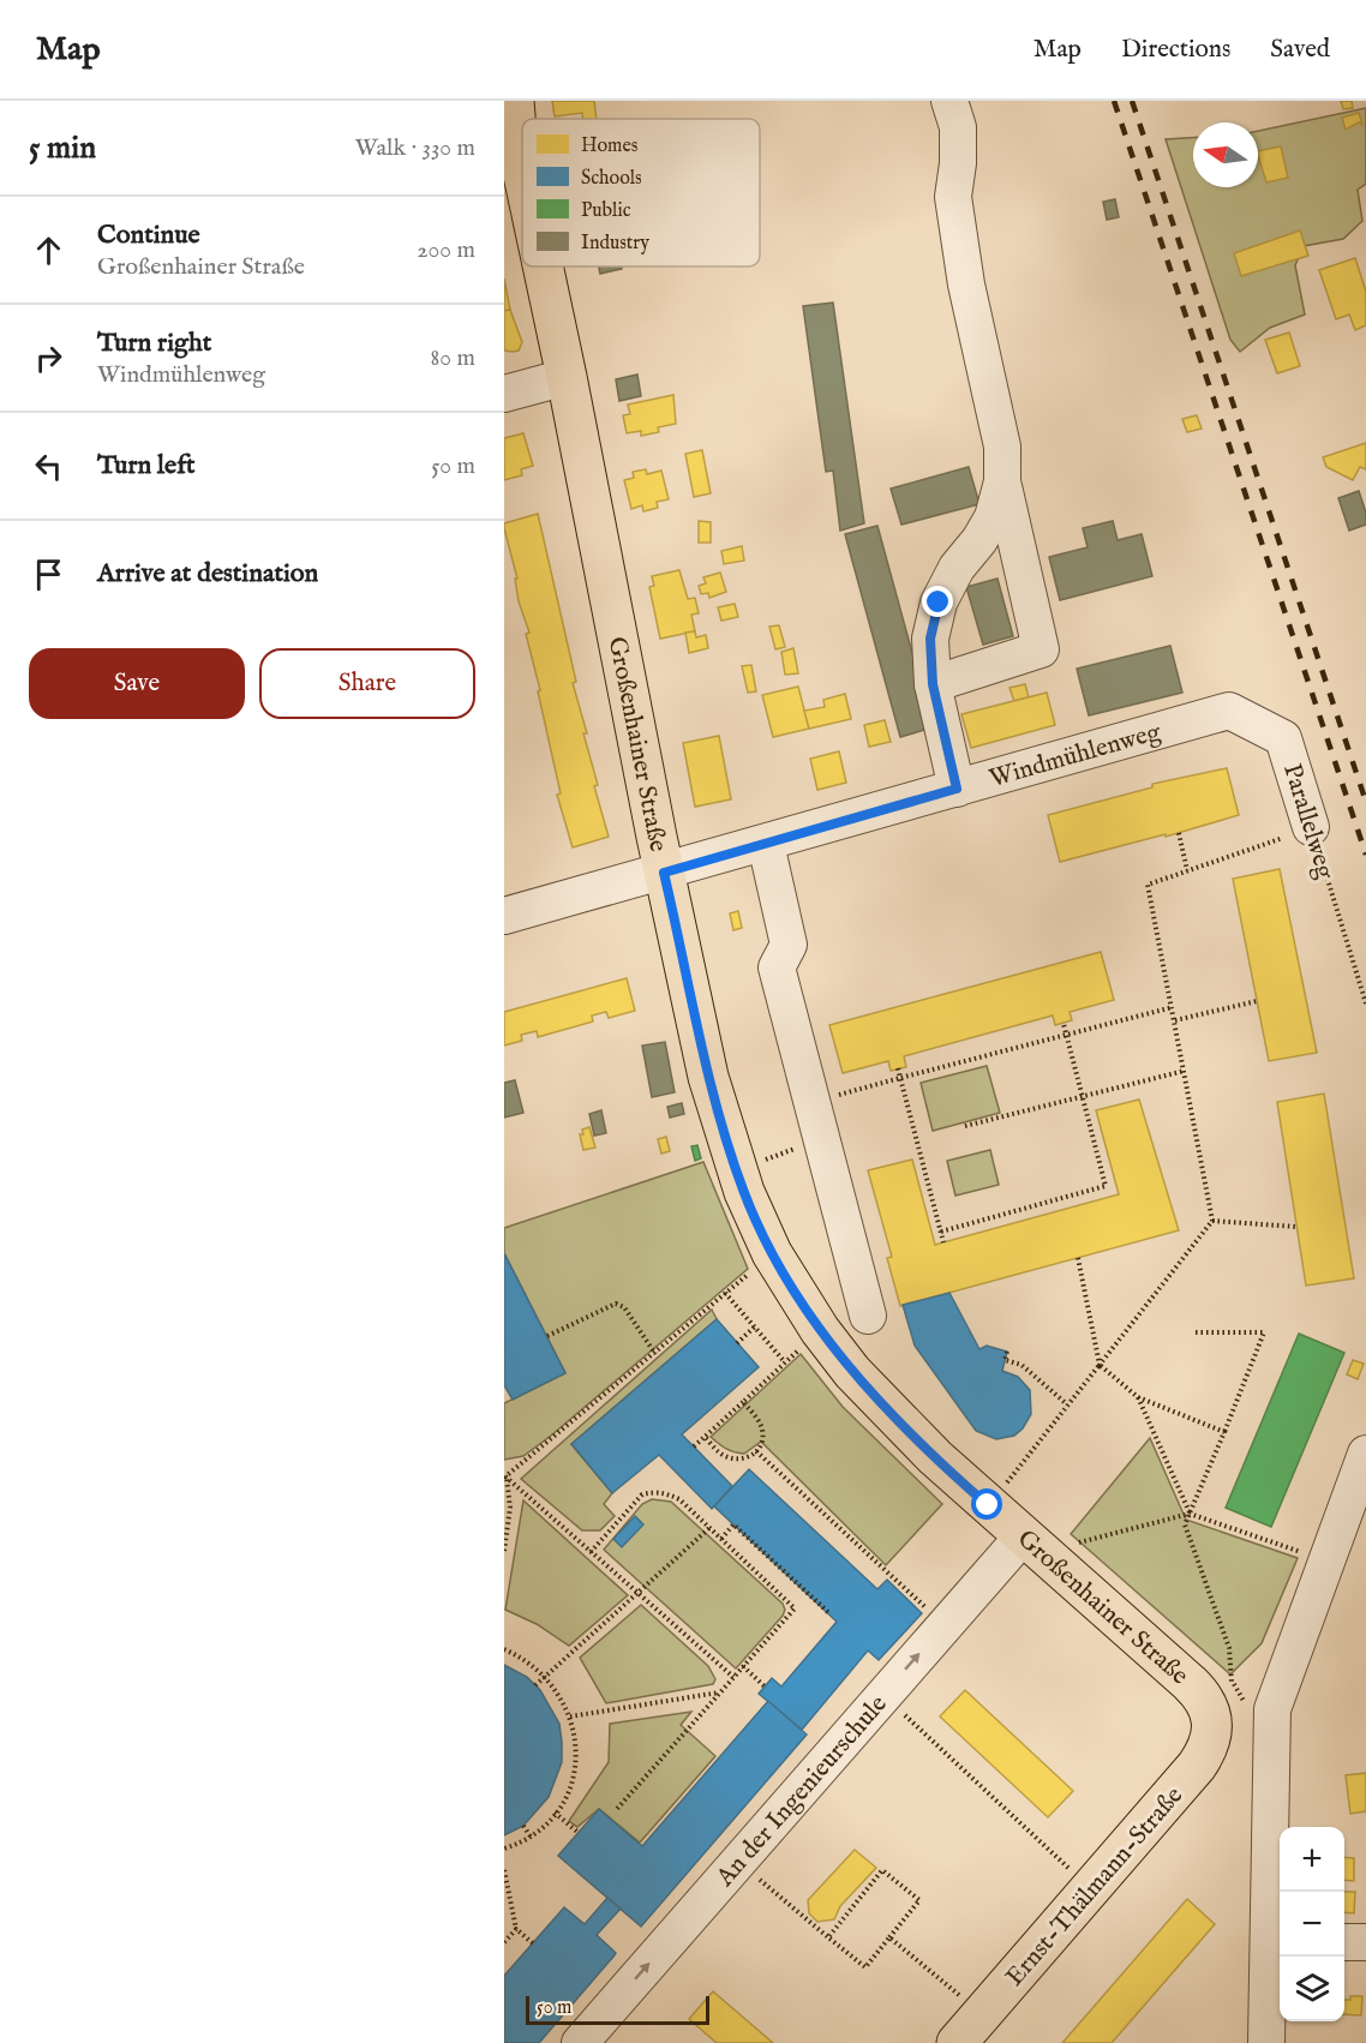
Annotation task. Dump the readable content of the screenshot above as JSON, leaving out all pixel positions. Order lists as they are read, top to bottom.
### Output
{
  "streets": {
    "main road": ["Großenhainer Straße", "Ernst-Thälmann-Straße"],
    "street": ["Windmühlenweg", "Parallelweg", "An der Ingenieurschule"]
  },
  "crossings": [
    ["Großenhainer Straße", "Windmühlenweg"],
    ["Großenhainer Straße", "An der Ingenieurschule"],
    ["Großenhainer Straße", "Ernst-Thälmann-Straße"],
    ["Windmühlenweg", "Parallelweg"]
  ],
  "one_way": ["An der Ingenieurschule"],
  "legend": [
    "Homes",
    "Schools",
    "Public",
    "Industry"
  ],
  "scale_bar": "50 m",
  "north": "left",
  "page": {
    "header": "Map",
    "nav": ["Map", "Directions", "Saved"],
    "heading": ["5 min", "Walk · 330 m"],
    "list": [
      ["Continue", "Großenhainer Straße", "200 m"],
      ["Turn right", "Windmühlenweg", "80 m"],
      ["Turn left", "50 m"],
      "Arrive at destination"
    ],
    "buttons": ["Save", "Share"],
    "map_buttons": ["+", "−"],
    "scale": "50 m"
  }
}
